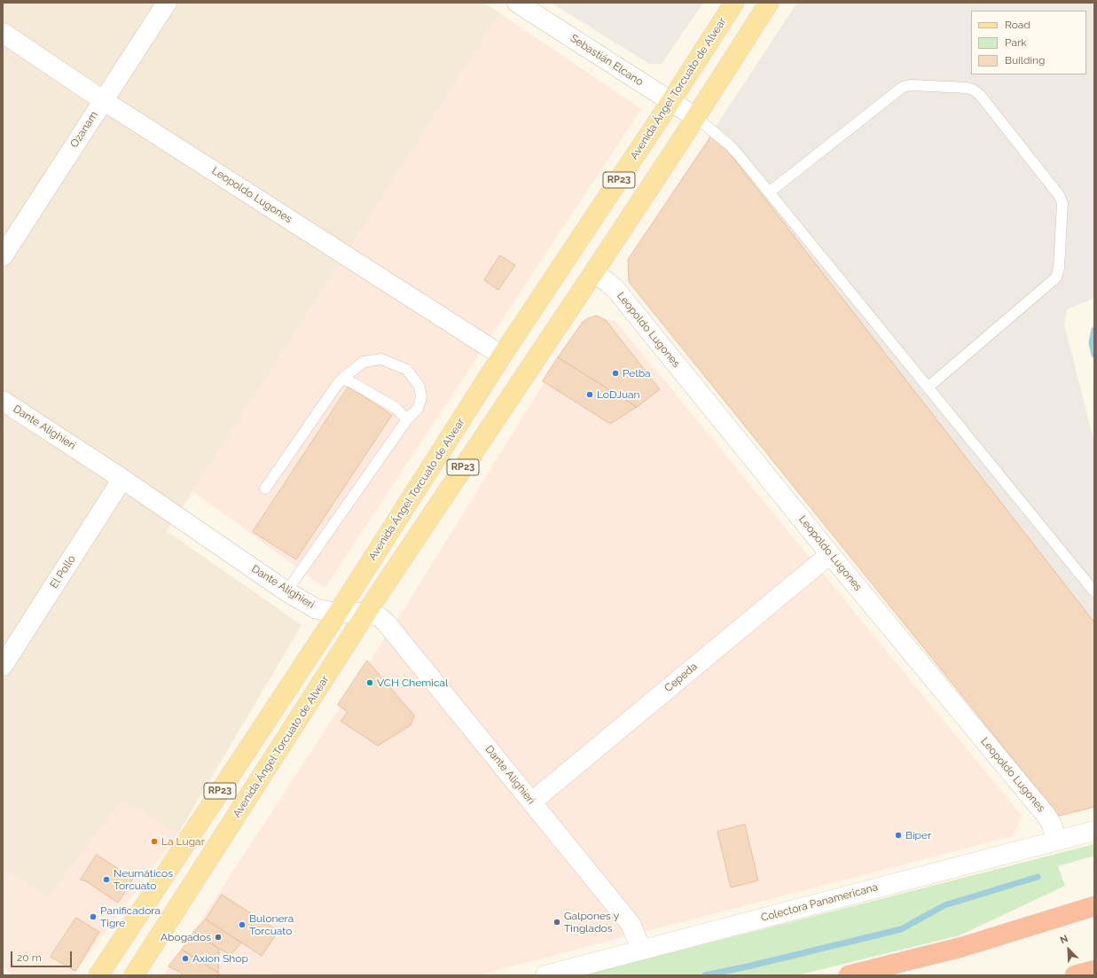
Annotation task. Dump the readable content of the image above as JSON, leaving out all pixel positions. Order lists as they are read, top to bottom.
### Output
{
  "streets": {
    "main road": ["Avenida Ángel Torcuato de Alvear", "RP23"],
    "street": [
      "Sebastián Elcano",
      "Ozanam",
      "Leopoldo Lugones",
      "Dante Alighieri",
      "El Pollo",
      "Cepeda",
      "Colectora Panamericana"
    ]
  },
  "crossings": [
    ["Sebastián Elcano", "Avenida Ángel Torcuato de Alvear"],
    ["Avenida Ángel Torcuato de Alvear", "Leopoldo Lugones"],
    ["Avenida Ángel Torcuato de Alvear", "Dante Alighieri"],
    ["Ozanam", "Leopoldo Lugones"],
    ["Leopoldo Lugones", "Cepeda"],
    ["Leopoldo Lugones", "Colectora Panamericana"],
    ["Dante Alighieri", "El Pollo"],
    ["Dante Alighieri", "Cepeda"],
    ["Dante Alighieri", "Colectora Panamericana"]
  ],
  "places": [
    "Pelba",
    "LoDJuan",
    "VCH Chemical",
    "Biper",
    "La Lugar",
    "Neumáticos Torcuato",
    "Panificadora Tigre",
    "Galpones y Tinglados",
    "Bulonera Torcuato",
    "Abogados",
    "Axion Shop"
  ],
  "legend": ["Road", "Park", "Building"],
  "scale_bar": "20 m",
  "north": "top left"
}
